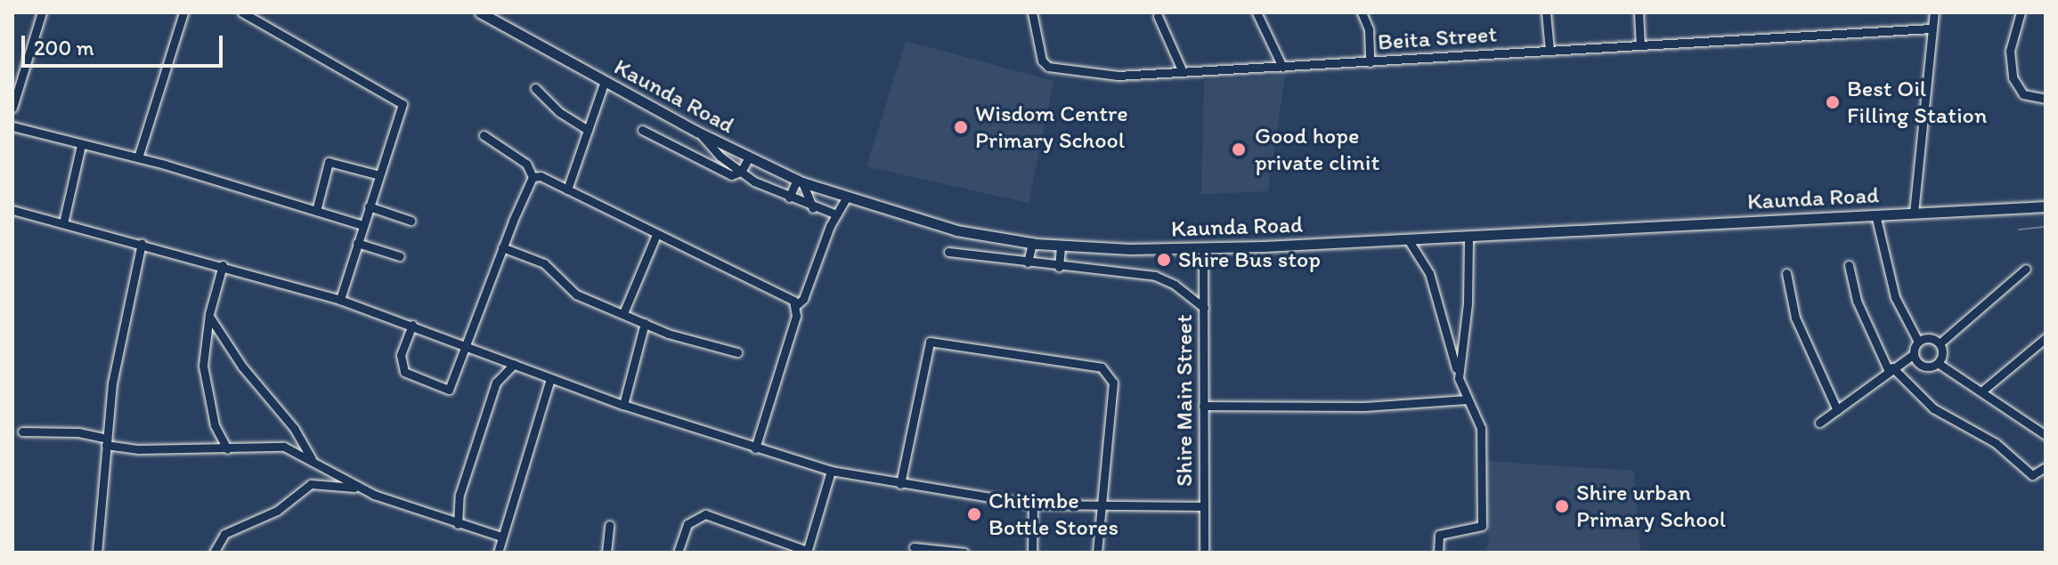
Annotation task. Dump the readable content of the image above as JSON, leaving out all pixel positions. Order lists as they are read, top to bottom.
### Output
{
  "streets": {
    "main road": ["Kaunda Road"],
    "street": ["Beita Street", "Shire Main Street"]
  },
  "crossings": [
    ["Kaunda Road", "Shire Main Street"]
  ],
  "places": [
    "Best Oil Filling Station",
    "Wisdom Centre Primary School",
    "Good hope private clinit",
    "Shire Bus stop",
    "Shire urban Primary School",
    "Chitimbe Bottle Stores"
  ],
  "scale_bar": "200 m"
}
